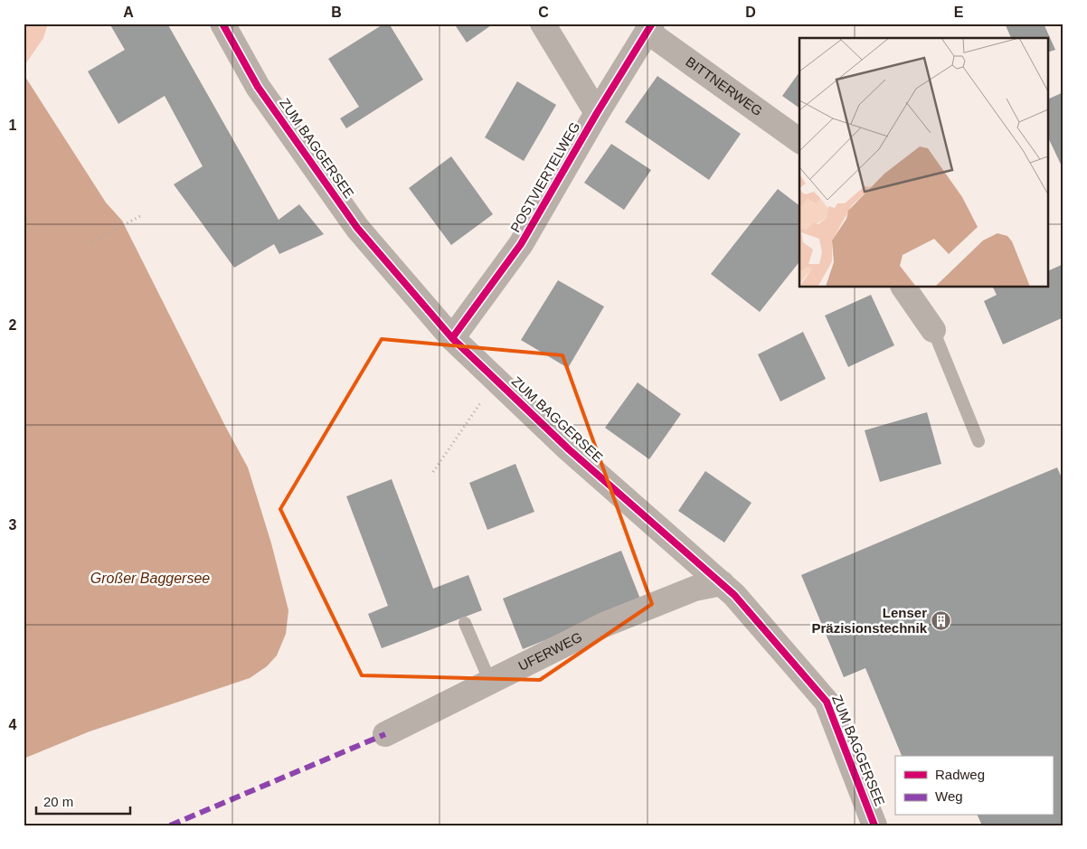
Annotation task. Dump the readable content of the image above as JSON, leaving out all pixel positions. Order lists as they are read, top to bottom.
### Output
{
  "streets": {
    "street": [
      "BITTNERWEG",
      "ZUM BAGGERSEE",
      "POSTVIERTELWEG",
      "UFERWEG"
    ]
  },
  "crossings": [
    ["BITTNERWEG", "POSTVIERTELWEG"],
    ["ZUM BAGGERSEE", "POSTVIERTELWEG"],
    ["ZUM BAGGERSEE", "UFERWEG"]
  ],
  "water": ["Großer Baggersee"],
  "places": {
    "building": ["Lenser Präzisionstechnik"]
  },
  "legend": ["Radweg", "Weg"],
  "scale_bar": "20 m",
  "grid": {
    "columns": [
      "A",
      "B",
      "C",
      "D",
      "E"
    ],
    "rows": [
      "1",
      "2",
      "3",
      "4"
    ]
  }
}
